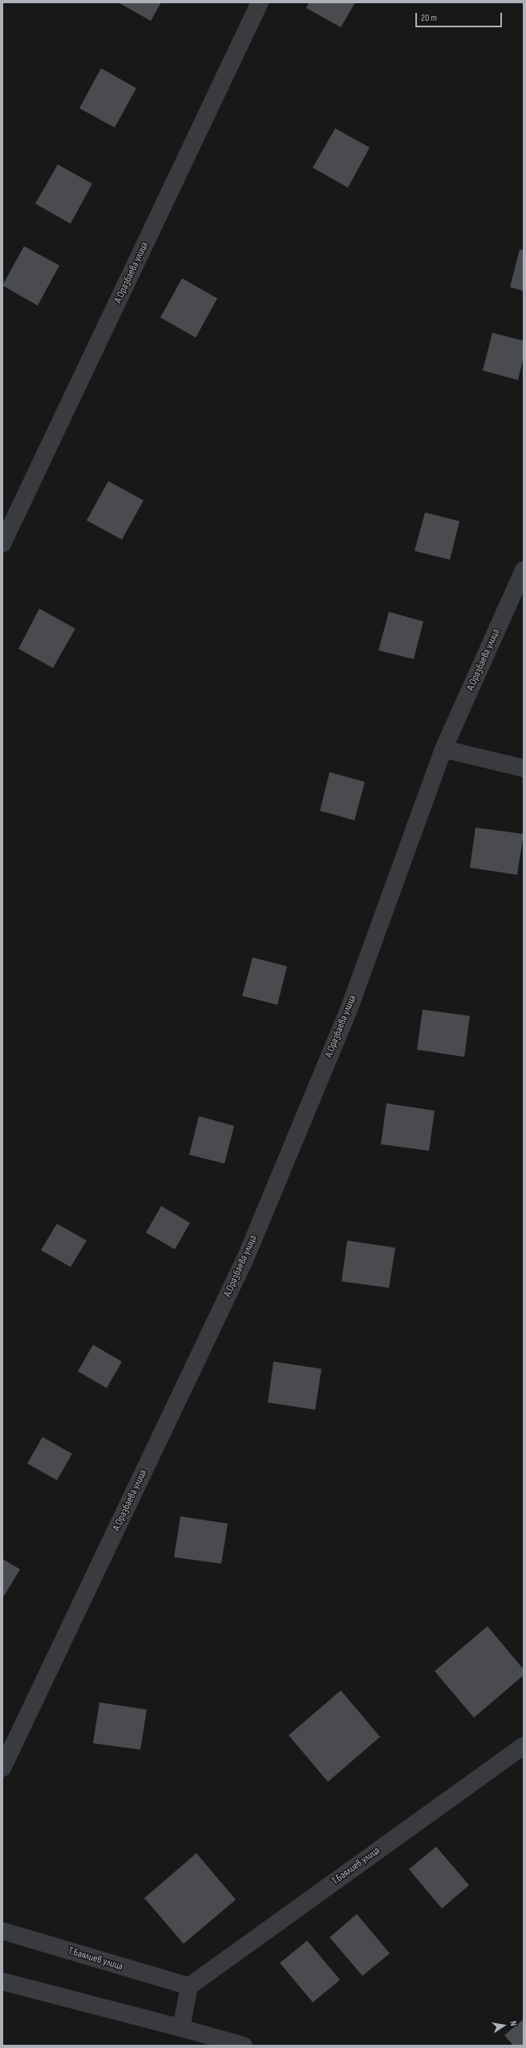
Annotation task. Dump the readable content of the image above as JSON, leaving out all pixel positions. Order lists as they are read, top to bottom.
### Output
{
  "streets": {
    "street": ["А.Оразбаева улица", "Т.Баялиев улица"]
  },
  "scale_bar": "20 m",
  "north": "right"
}
